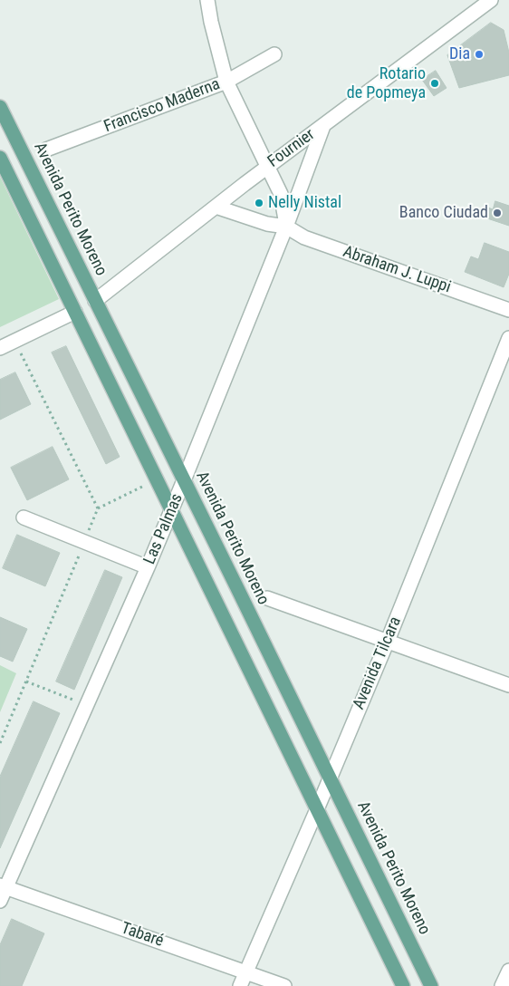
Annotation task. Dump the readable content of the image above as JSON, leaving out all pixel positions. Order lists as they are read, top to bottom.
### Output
{
  "streets": {
    "main road": ["Avenida Perito Moreno"],
    "street": [
      "Francisco Maderna",
      "Fournier",
      "Abraham J. Luppi",
      "Las Palmas",
      "Avenida Tilcara",
      "Tabaré"
    ]
  },
  "crossings": [
    ["Fournier", "Avenida Perito Moreno"],
    ["Fournier", "Abraham J. Luppi"],
    ["Fournier", "Las Palmas"],
    ["Avenida Perito Moreno", "Las Palmas"],
    ["Avenida Perito Moreno", "Avenida Tilcara"],
    ["Abraham J. Luppi", "Las Palmas"],
    ["Las Palmas", "Tabaré"],
    ["Avenida Tilcara", "Tabaré"]
  ],
  "places": [
    "Dia",
    "Rotario de Popmeya",
    "Nelly Nistal",
    "Banco Ciudad"
  ]
}
